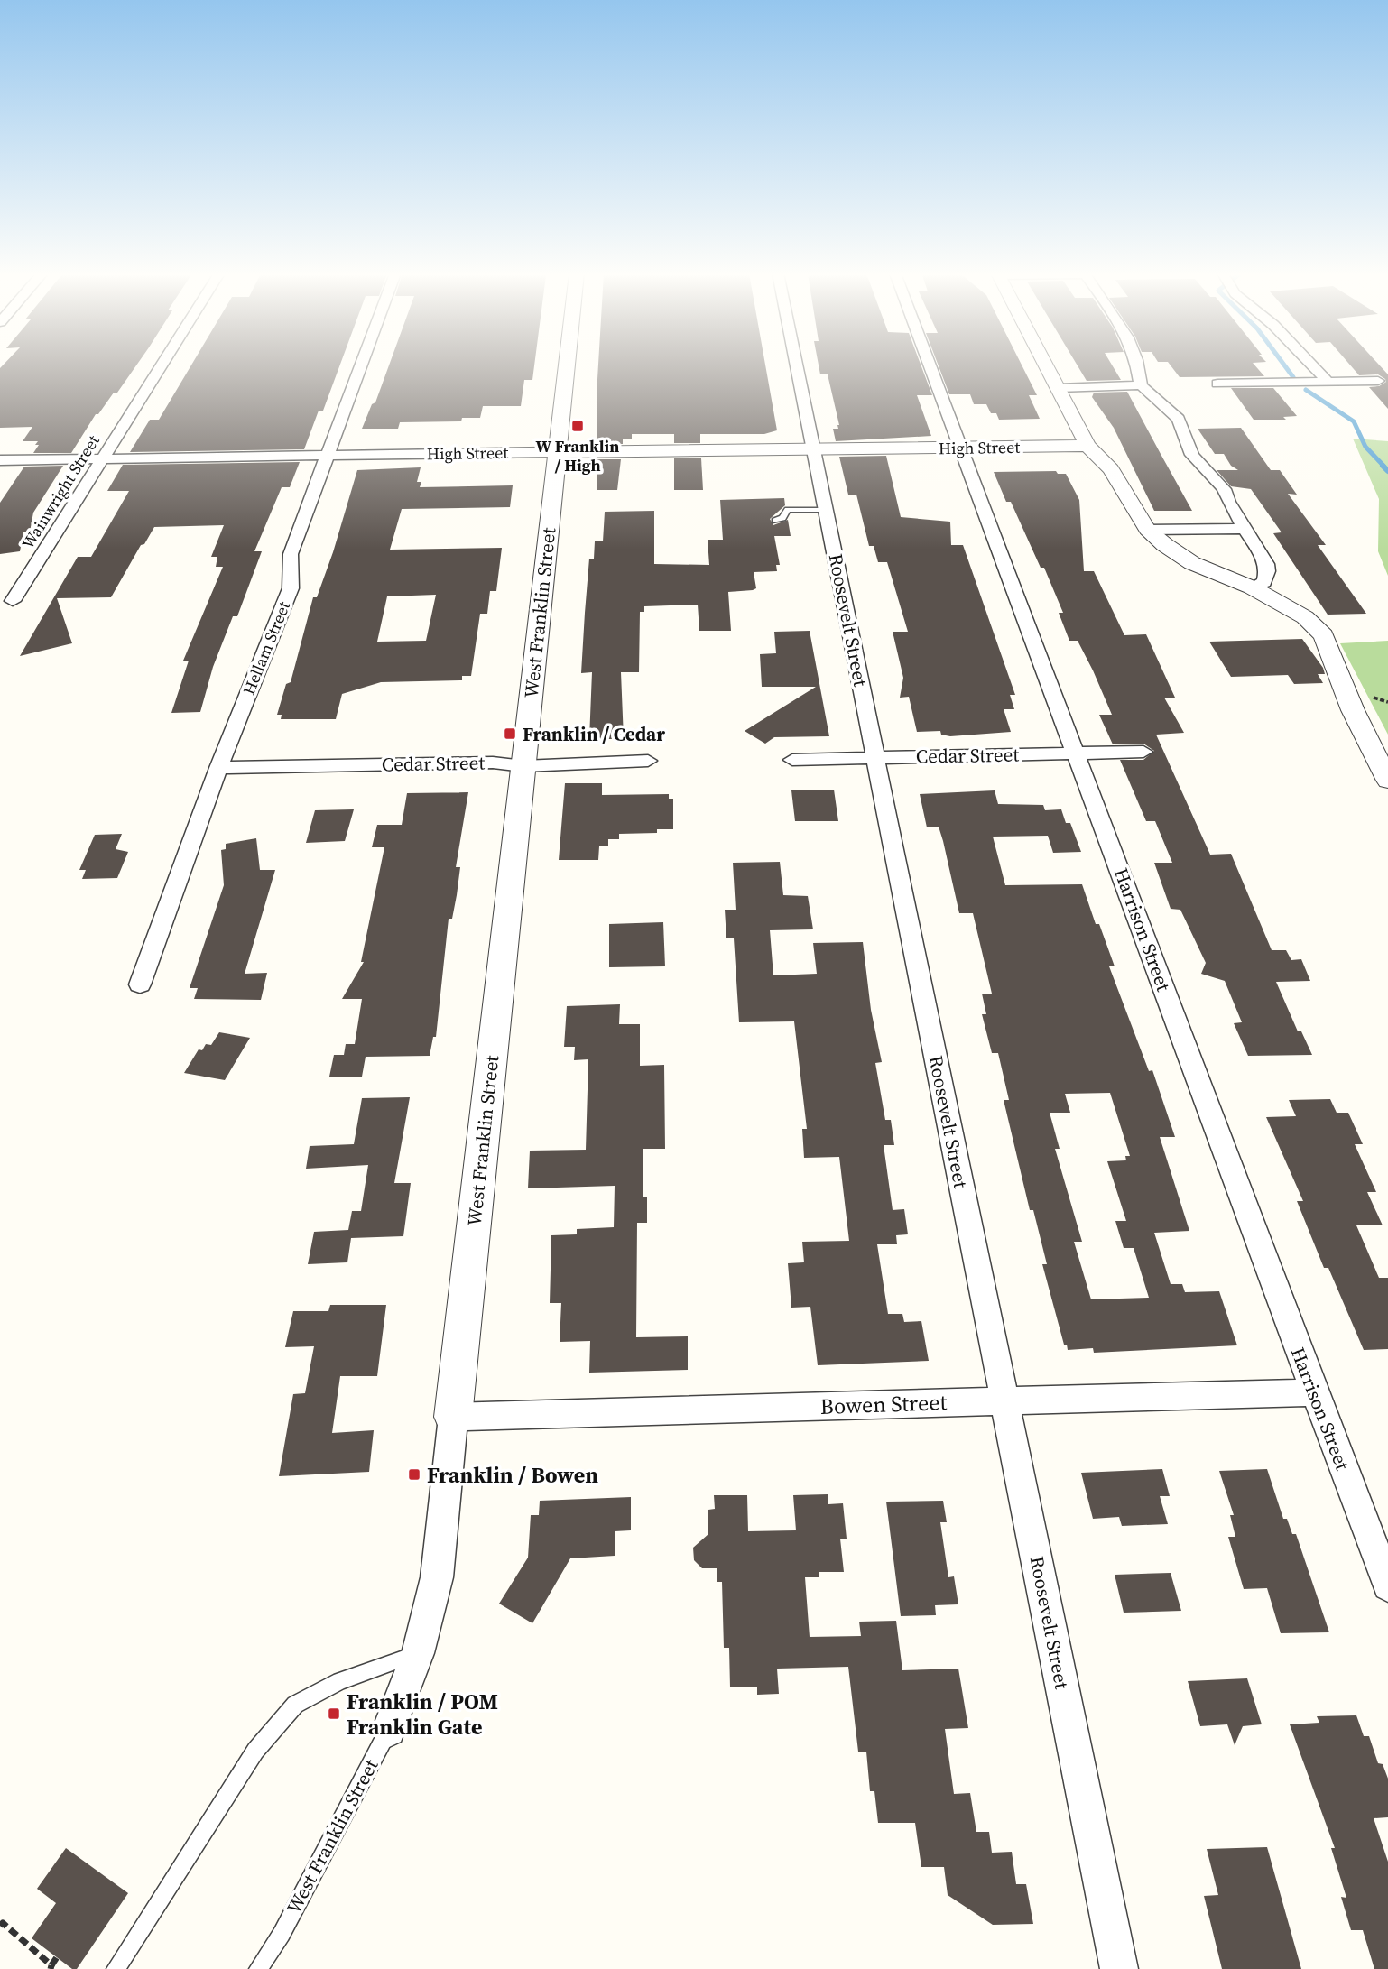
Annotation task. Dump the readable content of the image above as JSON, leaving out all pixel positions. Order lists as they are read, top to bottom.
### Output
{
  "streets": {
    "street": [
      "High Street",
      "Wainwright Street",
      "West Franklin Street",
      "Roosevelt Street",
      "Hellam Street",
      "Cedar Street",
      "Harrison Street",
      "Bowen Street"
    ]
  },
  "crossings": [
    ["High Street", "Wainwright Street"],
    ["High Street", "West Franklin Street"],
    ["High Street", "Roosevelt Street"],
    ["High Street", "Hellam Street"],
    ["High Street", "Harrison Street"],
    ["West Franklin Street", "Cedar Street"],
    ["West Franklin Street", "Bowen Street"],
    ["Roosevelt Street", "Cedar Street"],
    ["Roosevelt Street", "Bowen Street"],
    ["Hellam Street", "Cedar Street"],
    ["Cedar Street", "Harrison Street"],
    ["Harrison Street", "Bowen Street"]
  ],
  "places": {
    "transit": [
      "W Franklin / High",
      "Franklin / Cedar",
      "Franklin / Bowen",
      "Franklin / POM Franklin Gate"
    ]
  }
}
